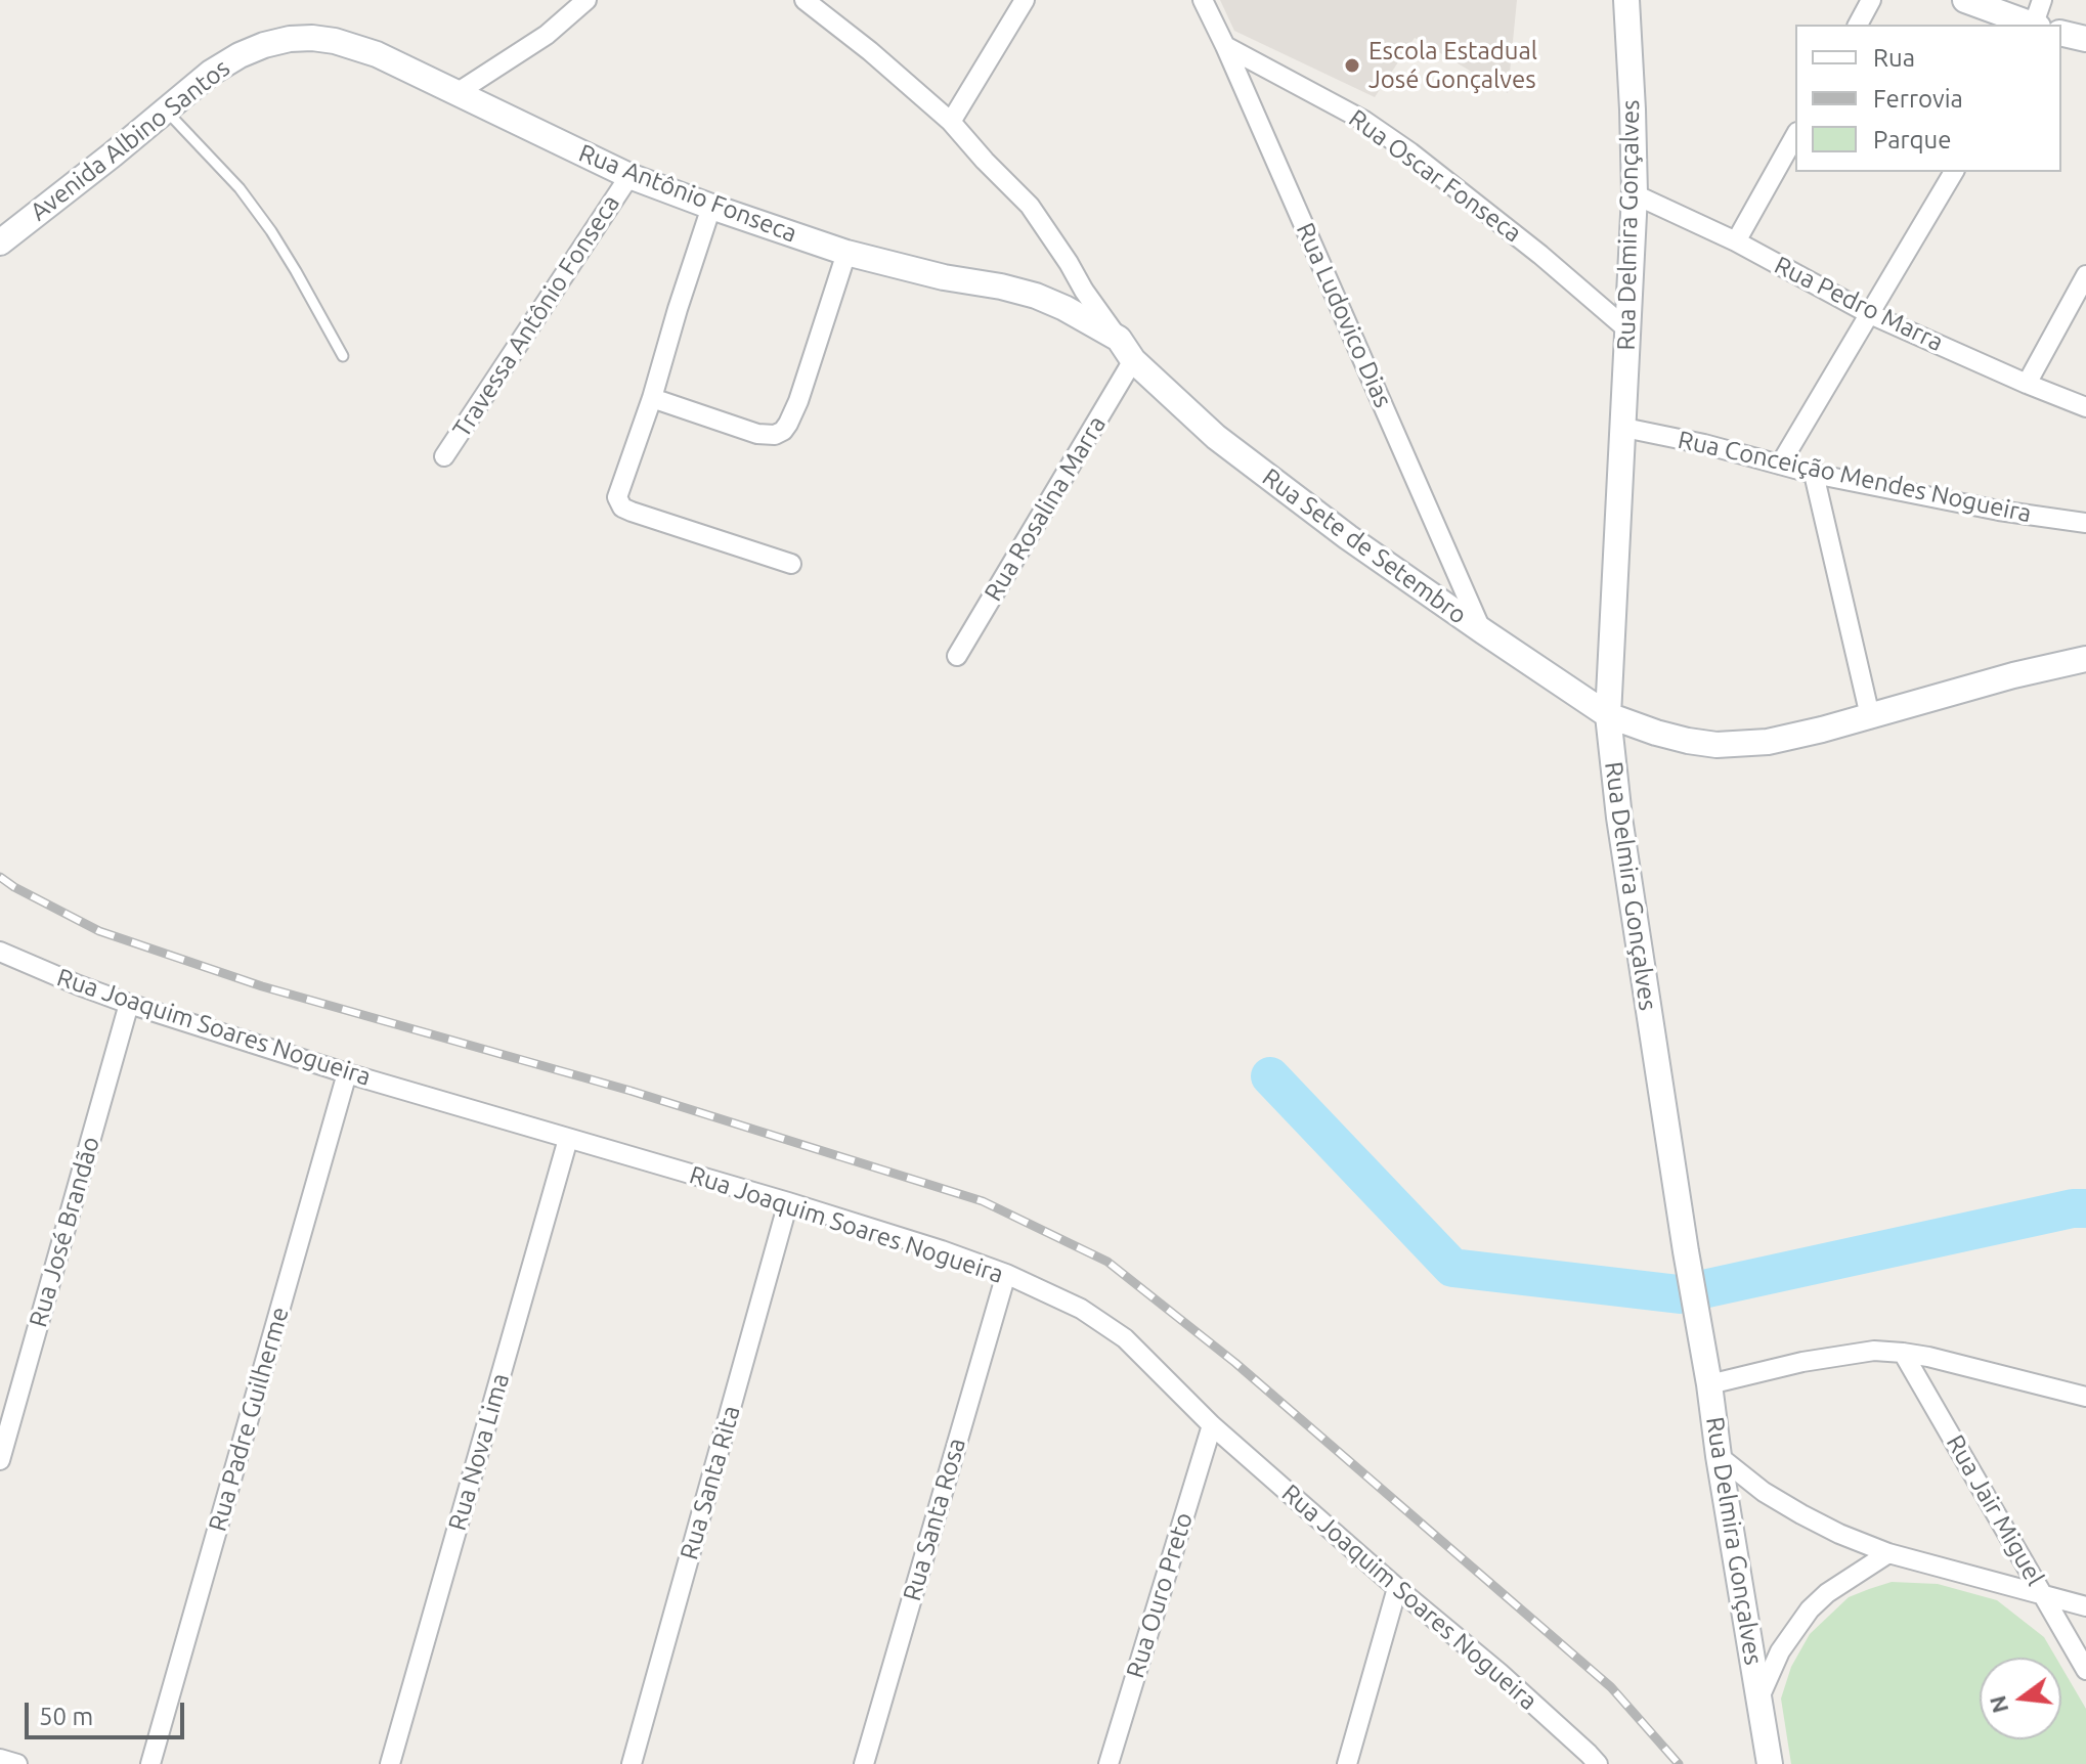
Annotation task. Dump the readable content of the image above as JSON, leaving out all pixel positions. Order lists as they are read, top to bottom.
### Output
{
  "streets": {
    "street": [
      "Avenida Albino Santos",
      "Rua Oscar Fonseca",
      "Rua Antônio Fonseca",
      "Rua Delmira Gonçalves",
      "Rua Pedro Marra",
      "Rua Ludovico Dias",
      "Travessa Antônio Fonseca",
      "Rua Conceição Mendes Nogueira",
      "Rua Rosalina Marra",
      "Rua Sete de Setembro",
      "Rua Joaquim Soares Nogueira",
      "Rua José Brandão",
      "Rua Padre Guilherme",
      "Rua Nova Lima",
      "Rua Santa Rita",
      "Rua Jair Miguel",
      "Rua Santa Rosa",
      "Rua Ouro Preto"
    ]
  },
  "crossings": [
    ["Avenida Albino Santos", "Rua Antônio Fonseca"],
    ["Rua Oscar Fonseca", "Rua Delmira Gonçalves"],
    ["Rua Oscar Fonseca", "Rua Ludovico Dias"],
    ["Rua Antônio Fonseca", "Travessa Antônio Fonseca"],
    ["Rua Antônio Fonseca", "Rua Sete de Setembro"],
    ["Rua Delmira Gonçalves", "Rua Pedro Marra"],
    ["Rua Delmira Gonçalves", "Rua Conceição Mendes Nogueira"],
    ["Rua Delmira Gonçalves", "Rua Sete de Setembro"],
    ["Rua Ludovico Dias", "Rua Sete de Setembro"],
    ["Rua Rosalina Marra", "Rua Sete de Setembro"],
    ["Rua Joaquim Soares Nogueira", "Rua José Brandão"],
    ["Rua Joaquim Soares Nogueira", "Rua Padre Guilherme"],
    ["Rua Joaquim Soares Nogueira", "Rua Nova Lima"],
    ["Rua Joaquim Soares Nogueira", "Rua Santa Rita"],
    ["Rua Joaquim Soares Nogueira", "Rua Santa Rosa"],
    ["Rua Joaquim Soares Nogueira", "Rua Ouro Preto"]
  ],
  "places": ["Escola Estadual José Gonçalves"],
  "legend": ["Rua", "Ferrovia", "Parque"],
  "scale_bar": "50 m",
  "north": "left"
}
